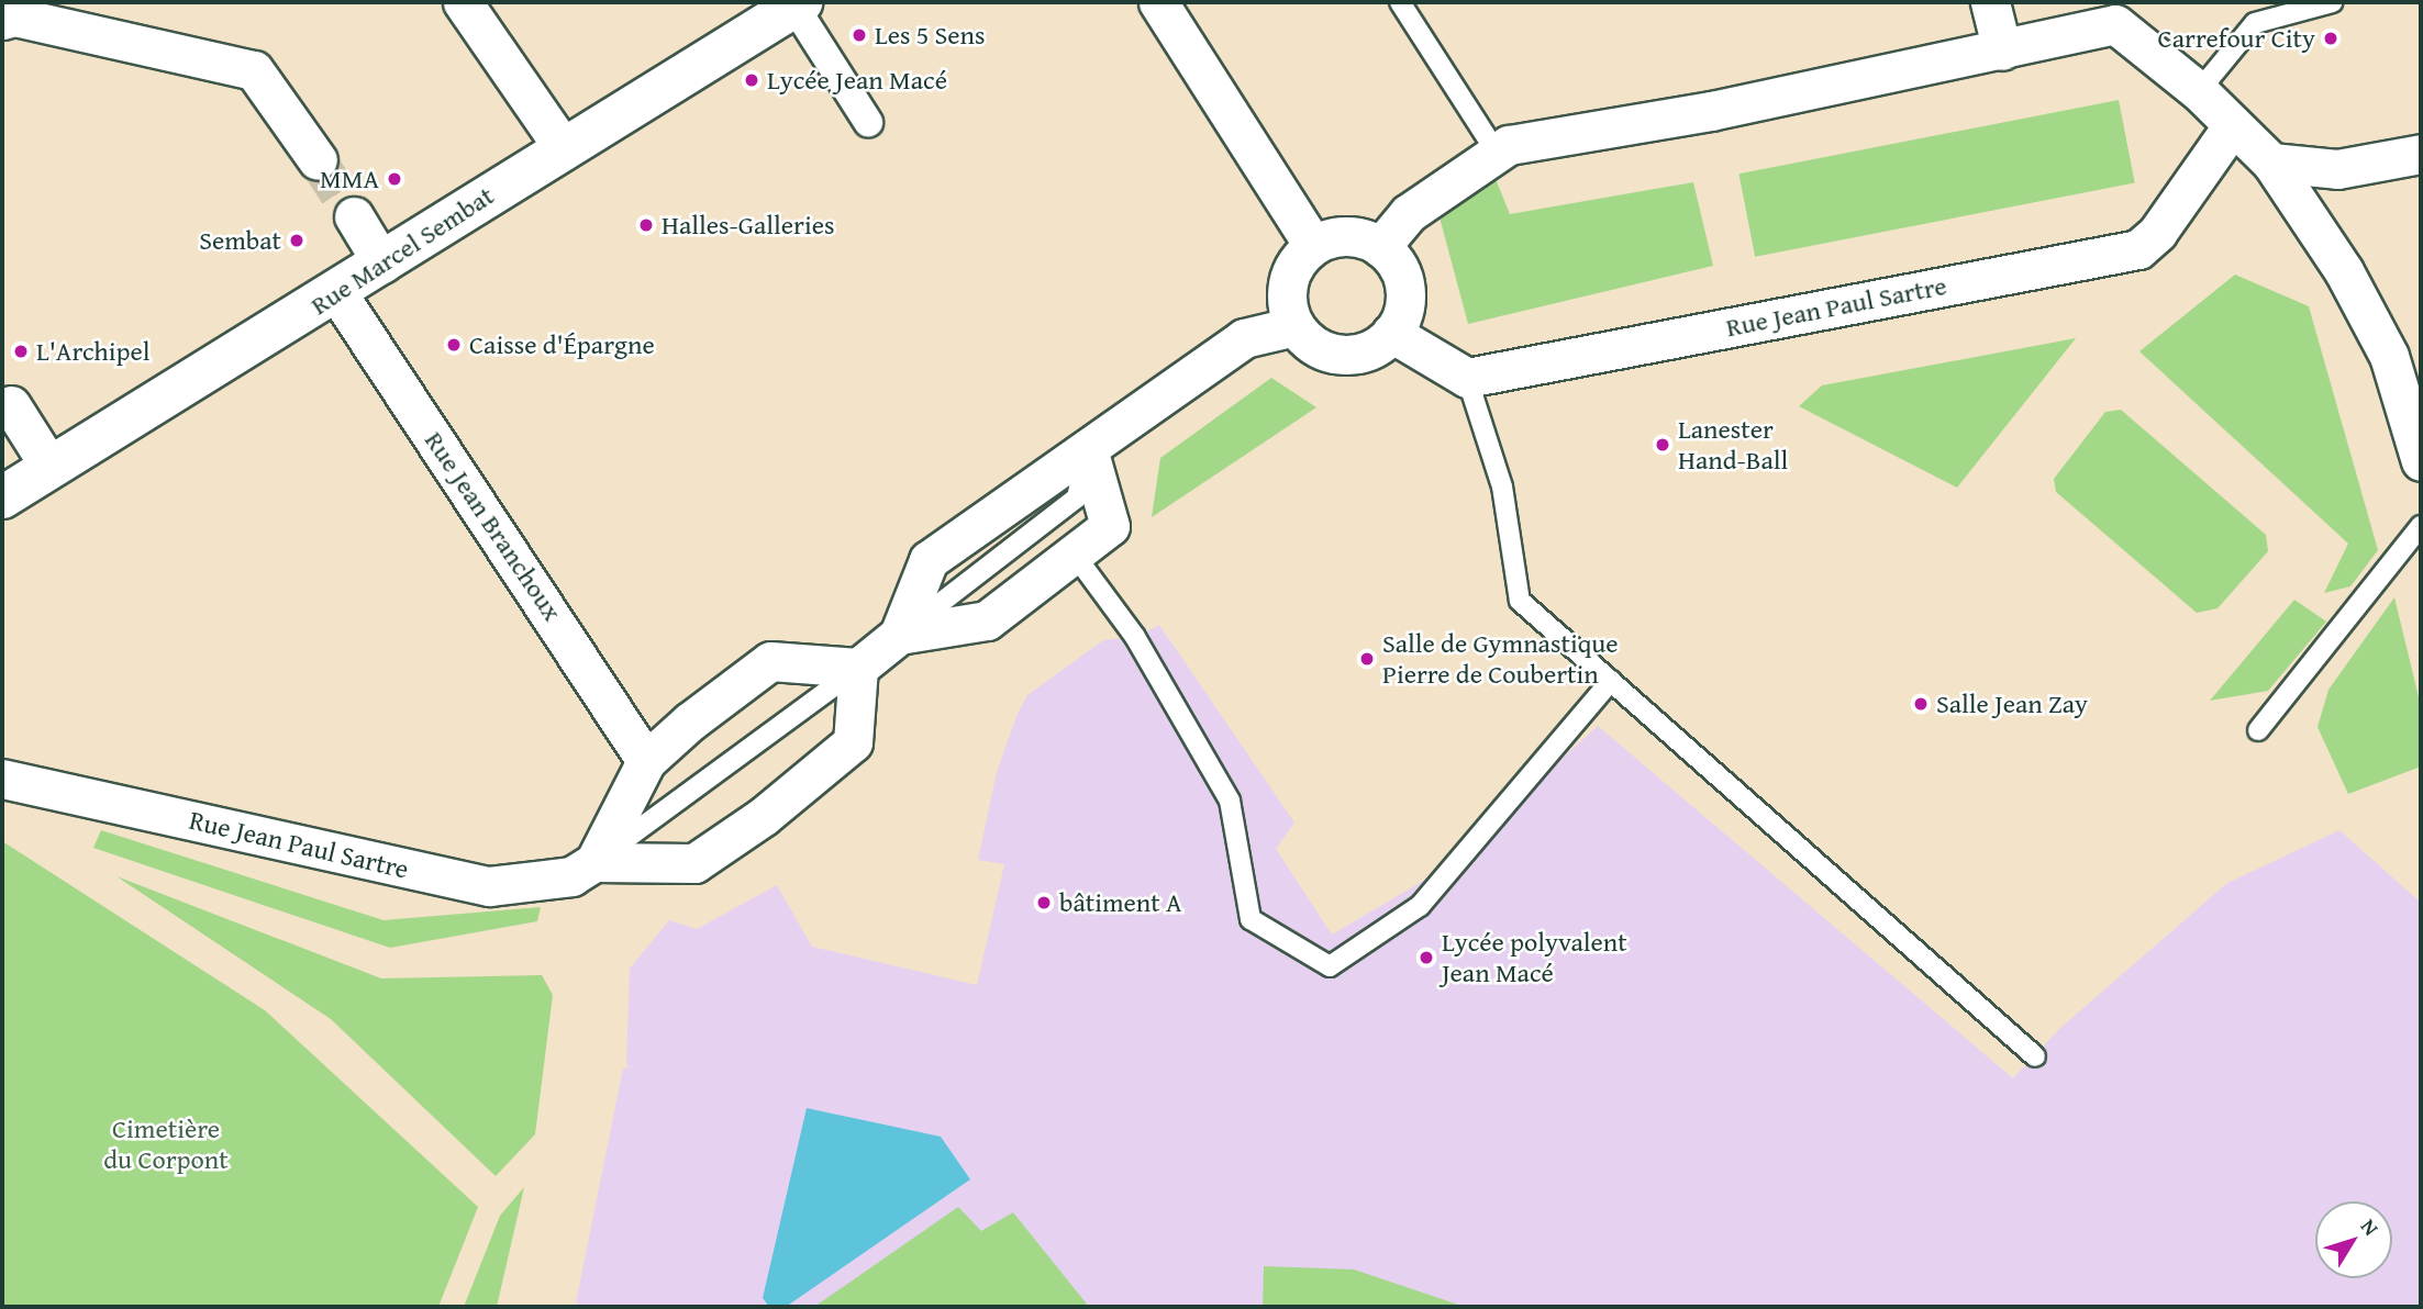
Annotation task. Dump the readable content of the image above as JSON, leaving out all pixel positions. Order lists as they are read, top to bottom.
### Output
{
  "streets": {
    "street": ["Rue Marcel Sembat", "Rue Jean Paul Sartre", "Rue Jean Branchoux"]
  },
  "crossings": [
    ["Rue Marcel Sembat", "Rue Jean Branchoux"]
  ],
  "parks": ["Cimetière du Corpont"],
  "places": [
    "Les 5 Sens",
    "Carrefour City",
    "Lycée Jean Macé",
    "MMA",
    "Halles-Galleries",
    "Sembat",
    "Caisse d'Épargne",
    "L'Archipel",
    "Lanester Hand-Ball",
    "Salle de Gymnastique Pierre de Coubertin",
    "Salle Jean Zay",
    "bâtiment A",
    "Lycée polyvalent Jean Macé"
  ],
  "north": "top right"
}
